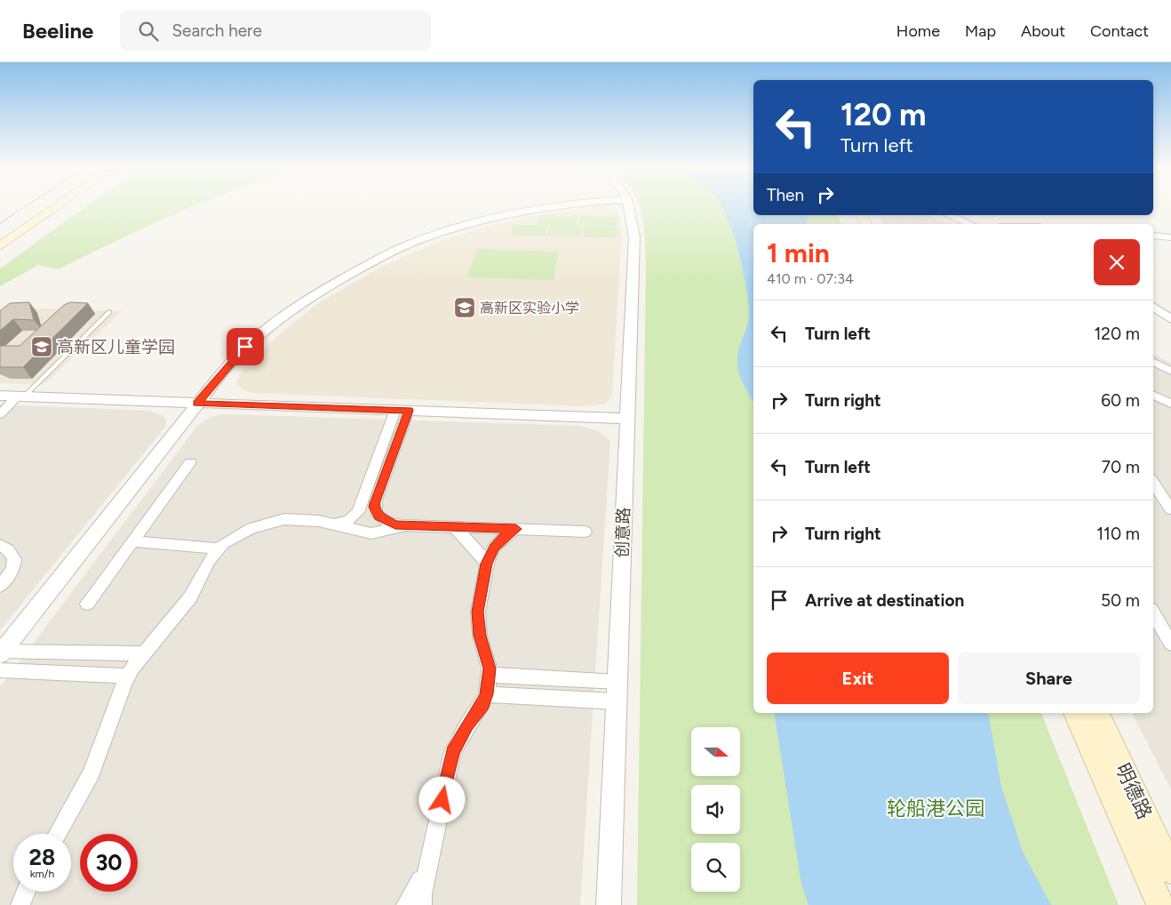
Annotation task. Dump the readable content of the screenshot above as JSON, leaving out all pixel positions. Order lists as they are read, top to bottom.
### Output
{
  "streets": {
    "main road": ["明德路"],
    "street": ["创意路"]
  },
  "parks": ["轮船港公园"],
  "places": {
    "school or university": ["高新区实验小学", "高新区儿童学园"]
  },
  "north": "right",
  "page": {
    "header": "Beeline",
    "search": "Search here",
    "nav": [
      "Home",
      "Map",
      "About",
      "Contact"
    ],
    "turn": ["120 m", "Turn left"],
    "then": "Then",
    "heading": ["1 min", "410 m · 07:34"],
    "list": [
      {
        "name": "Turn left",
        "value": "120 m"
      },
      {
        "name": "Turn right",
        "value": "60 m"
      },
      {
        "name": "Turn left",
        "value": "70 m"
      },
      {
        "name": "Turn right",
        "value": "110 m"
      },
      {
        "name": "Arrive at destination",
        "value": "50 m"
      }
    ],
    "buttons": ["Exit", "Share"],
    "speed": "28 km/h",
    "limit": "30"
  }
}
